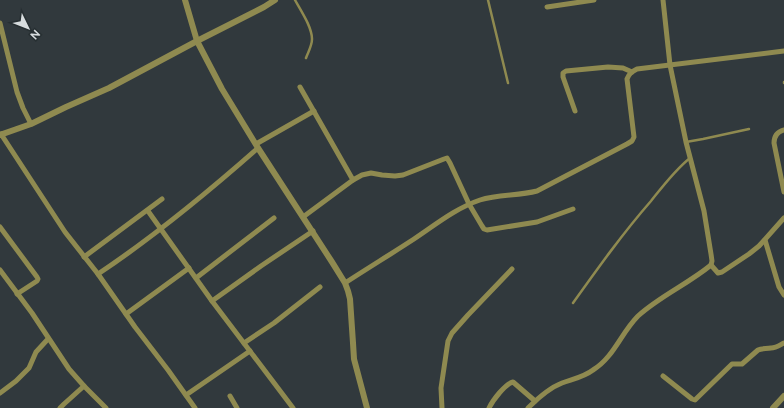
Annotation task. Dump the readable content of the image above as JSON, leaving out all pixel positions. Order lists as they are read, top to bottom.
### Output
{
  "north": "bottom right"
}
